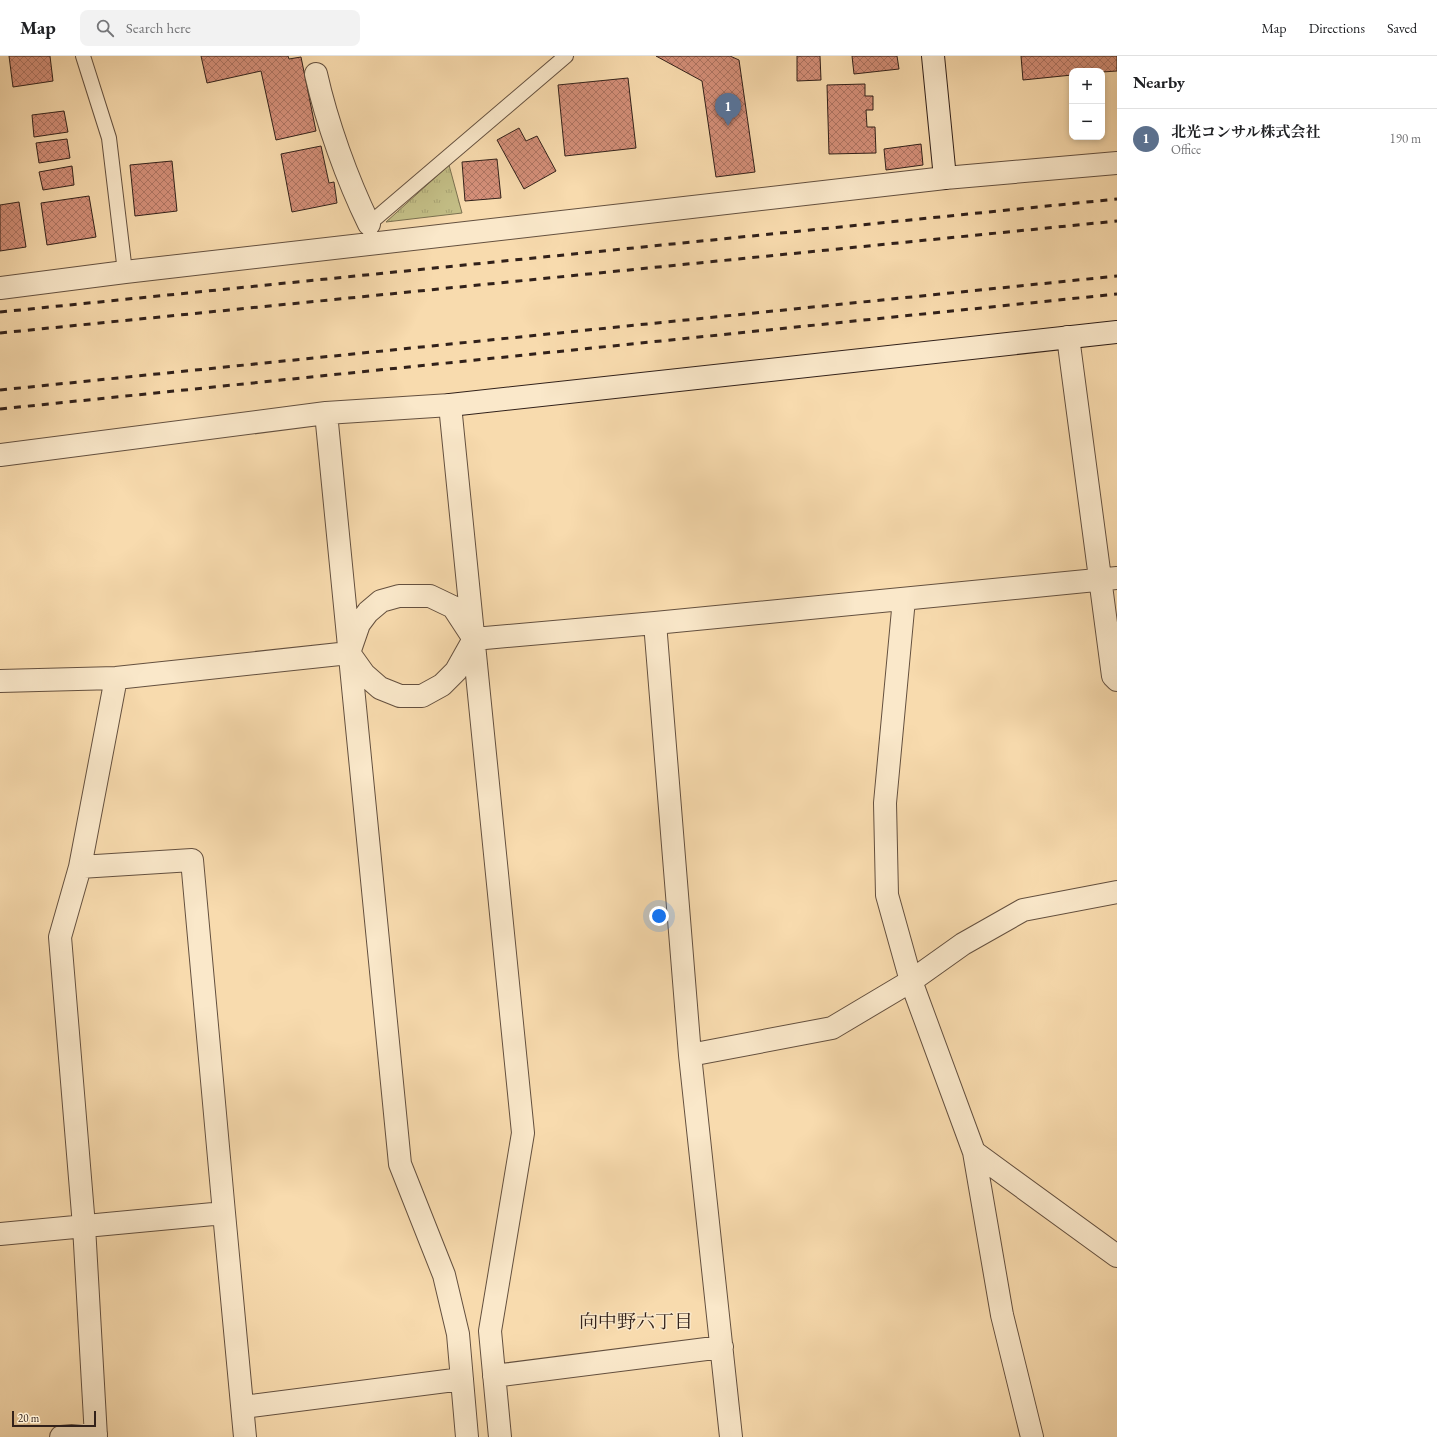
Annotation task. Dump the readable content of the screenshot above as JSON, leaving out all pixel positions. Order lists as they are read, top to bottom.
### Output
{
  "districts": ["向中野六丁目"],
  "scale_bar": "20 m",
  "page": {
    "header": "Map",
    "search": "Search here",
    "nav": ["Map", "Directions", "Saved"],
    "heading": "Nearby",
    "map_buttons": ["+", "−"],
    "pins": "1",
    "list": [
      {
        "mark": "1",
        "name": "北光コンサル株式会社",
        "note": "Office",
        "value": "190 m"
      }
    ],
    "scale": "20 m"
  }
}
